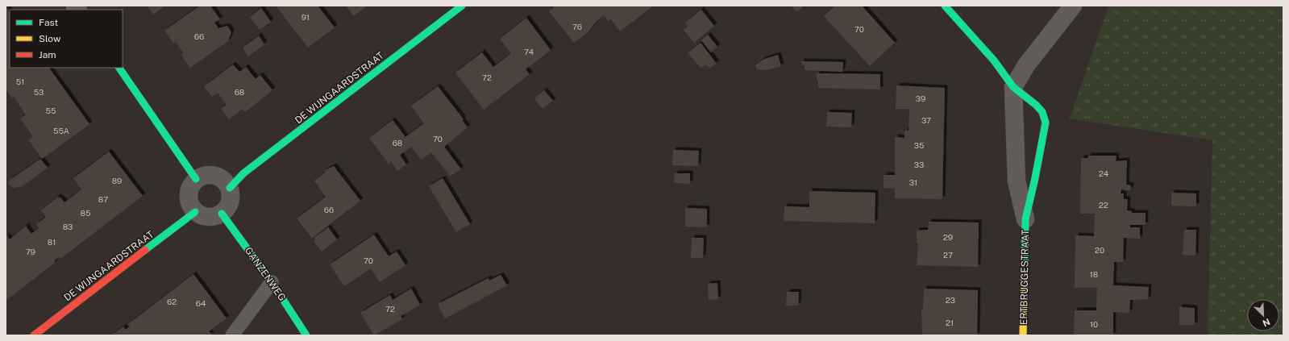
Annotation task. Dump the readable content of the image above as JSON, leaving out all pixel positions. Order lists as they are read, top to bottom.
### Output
{
  "streets": {
    "street": ["DE WIJNGAARDSTRAAT", "GANZENWEG", "ERTBRUGGESTRAAT"]
  },
  "crossings": [
    ["DE WIJNGAARDSTRAAT", "GANZENWEG"]
  ],
  "house_numbers": [
    "91",
    "76",
    "70",
    "66",
    "74",
    "72",
    "51",
    "53",
    "68",
    "39",
    "55",
    "37",
    "55A",
    "70",
    "68",
    "35",
    "33",
    "24",
    "89",
    "31",
    "87",
    "22",
    "66",
    "85",
    "83",
    "29",
    "81",
    "20",
    "79",
    "27",
    "70",
    "18",
    "23",
    "62",
    "64",
    "72",
    "21",
    "10"
  ],
  "legend": ["Fast", "Slow", "Jam"],
  "north": "bottom right"
}
